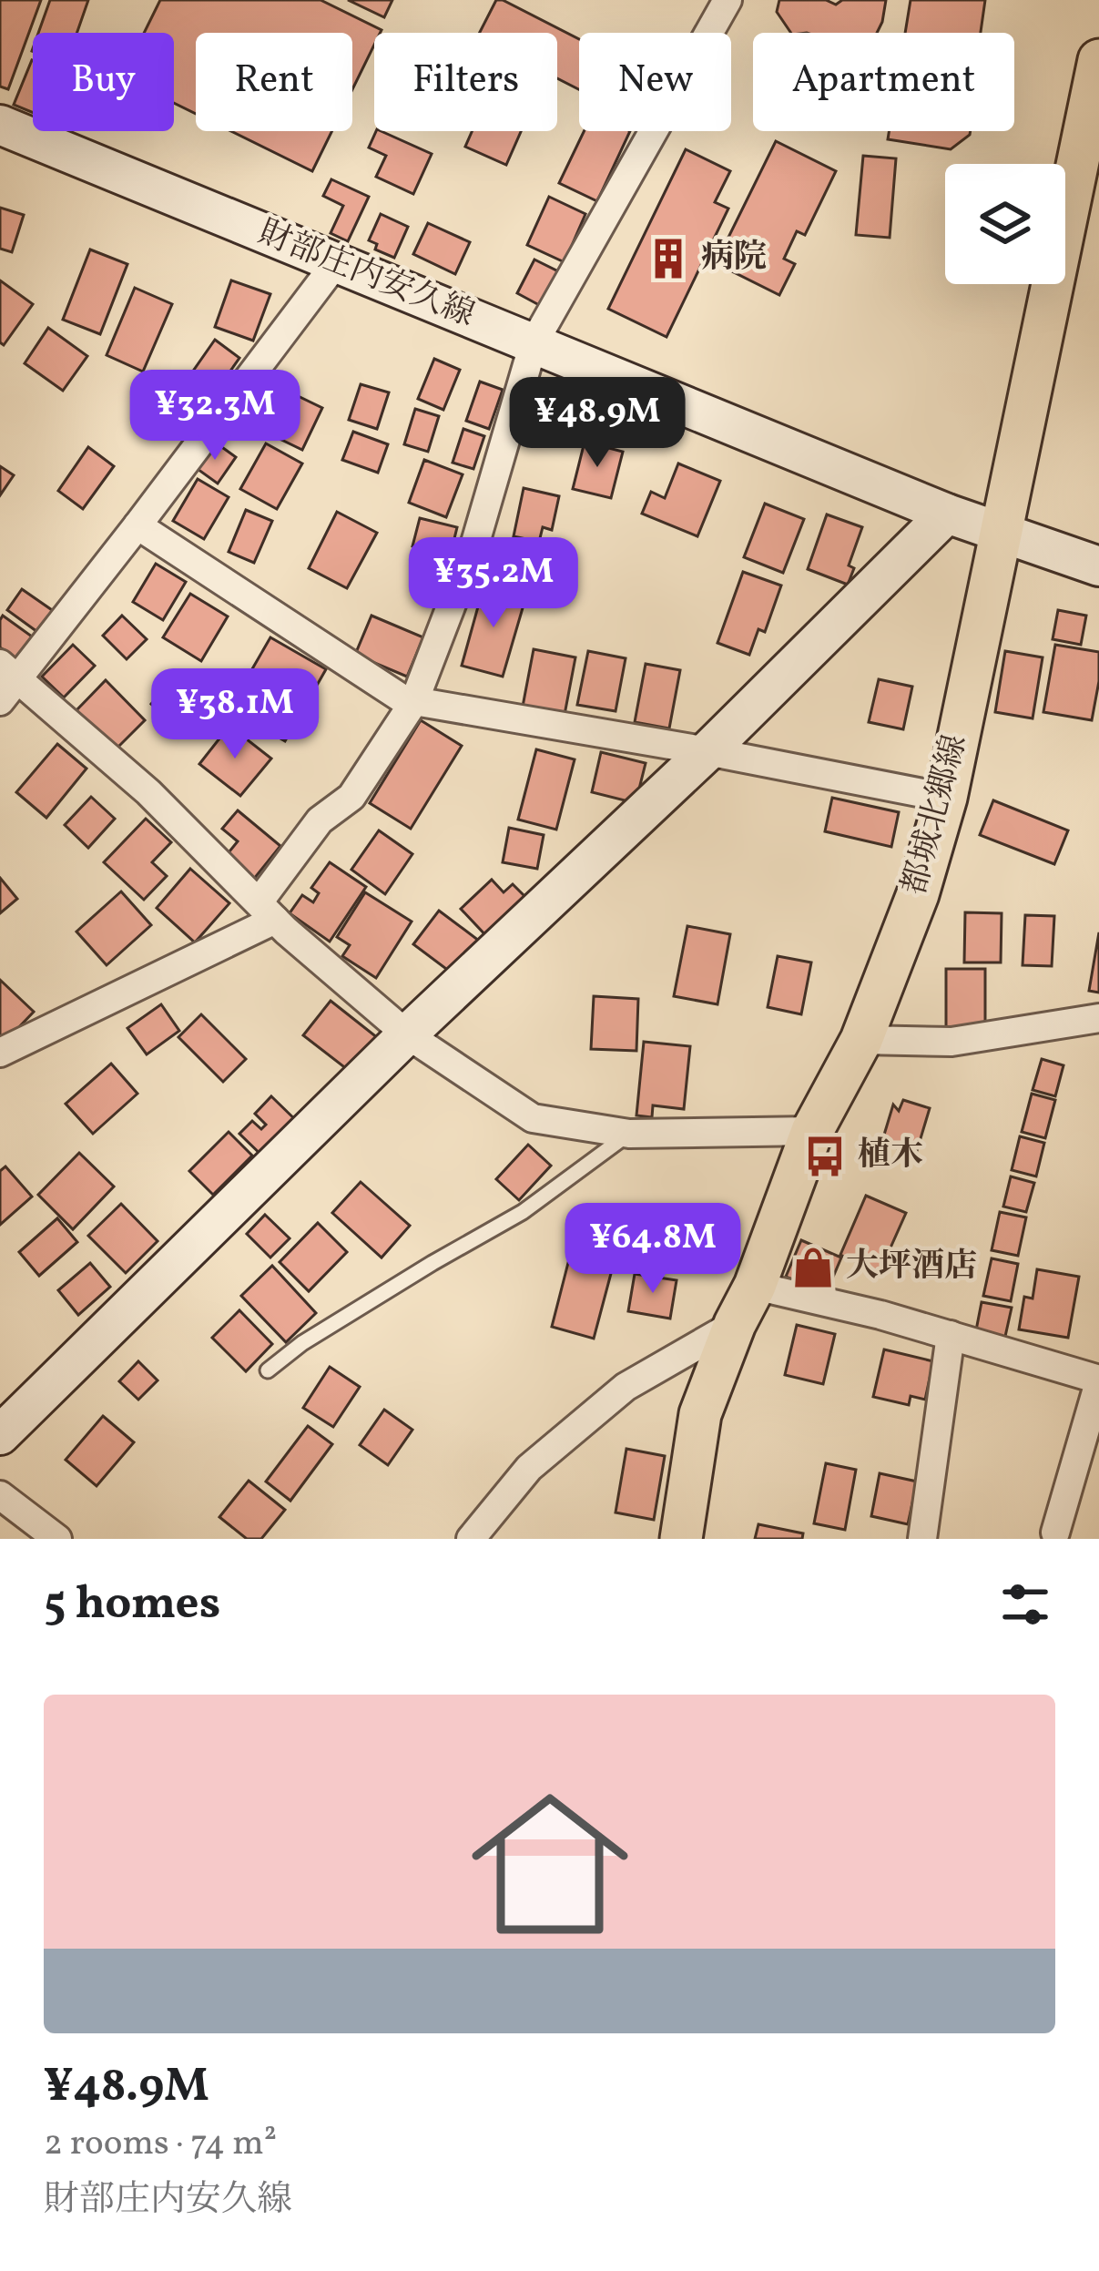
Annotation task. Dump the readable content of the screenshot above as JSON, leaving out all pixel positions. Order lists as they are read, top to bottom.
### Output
{
  "streets": {
    "main road": ["都城北郷線"],
    "street": ["財部庄内安久線"]
  },
  "crossings": [
    ["財部庄内安久線", "都城北郷線"]
  ],
  "places": {
    "building": ["病院"],
    "bus stop": ["植木"],
    "shop": ["大坪酒店"]
  },
  "page": {
    "chip": [
      "Buy",
      "Rent",
      "Filters",
      "New",
      "Apartment"
    ],
    "price": [
      "¥32.3M",
      "¥48.9M",
      "¥35.2M",
      "¥38.1M",
      "¥64.8M"
    ],
    "heading": "5 homes",
    "list": [
      {
        "name": "¥48.9M",
        "note": "2 rooms · 74 m² · 財部庄内安久線"
      }
    ]
  }
}
